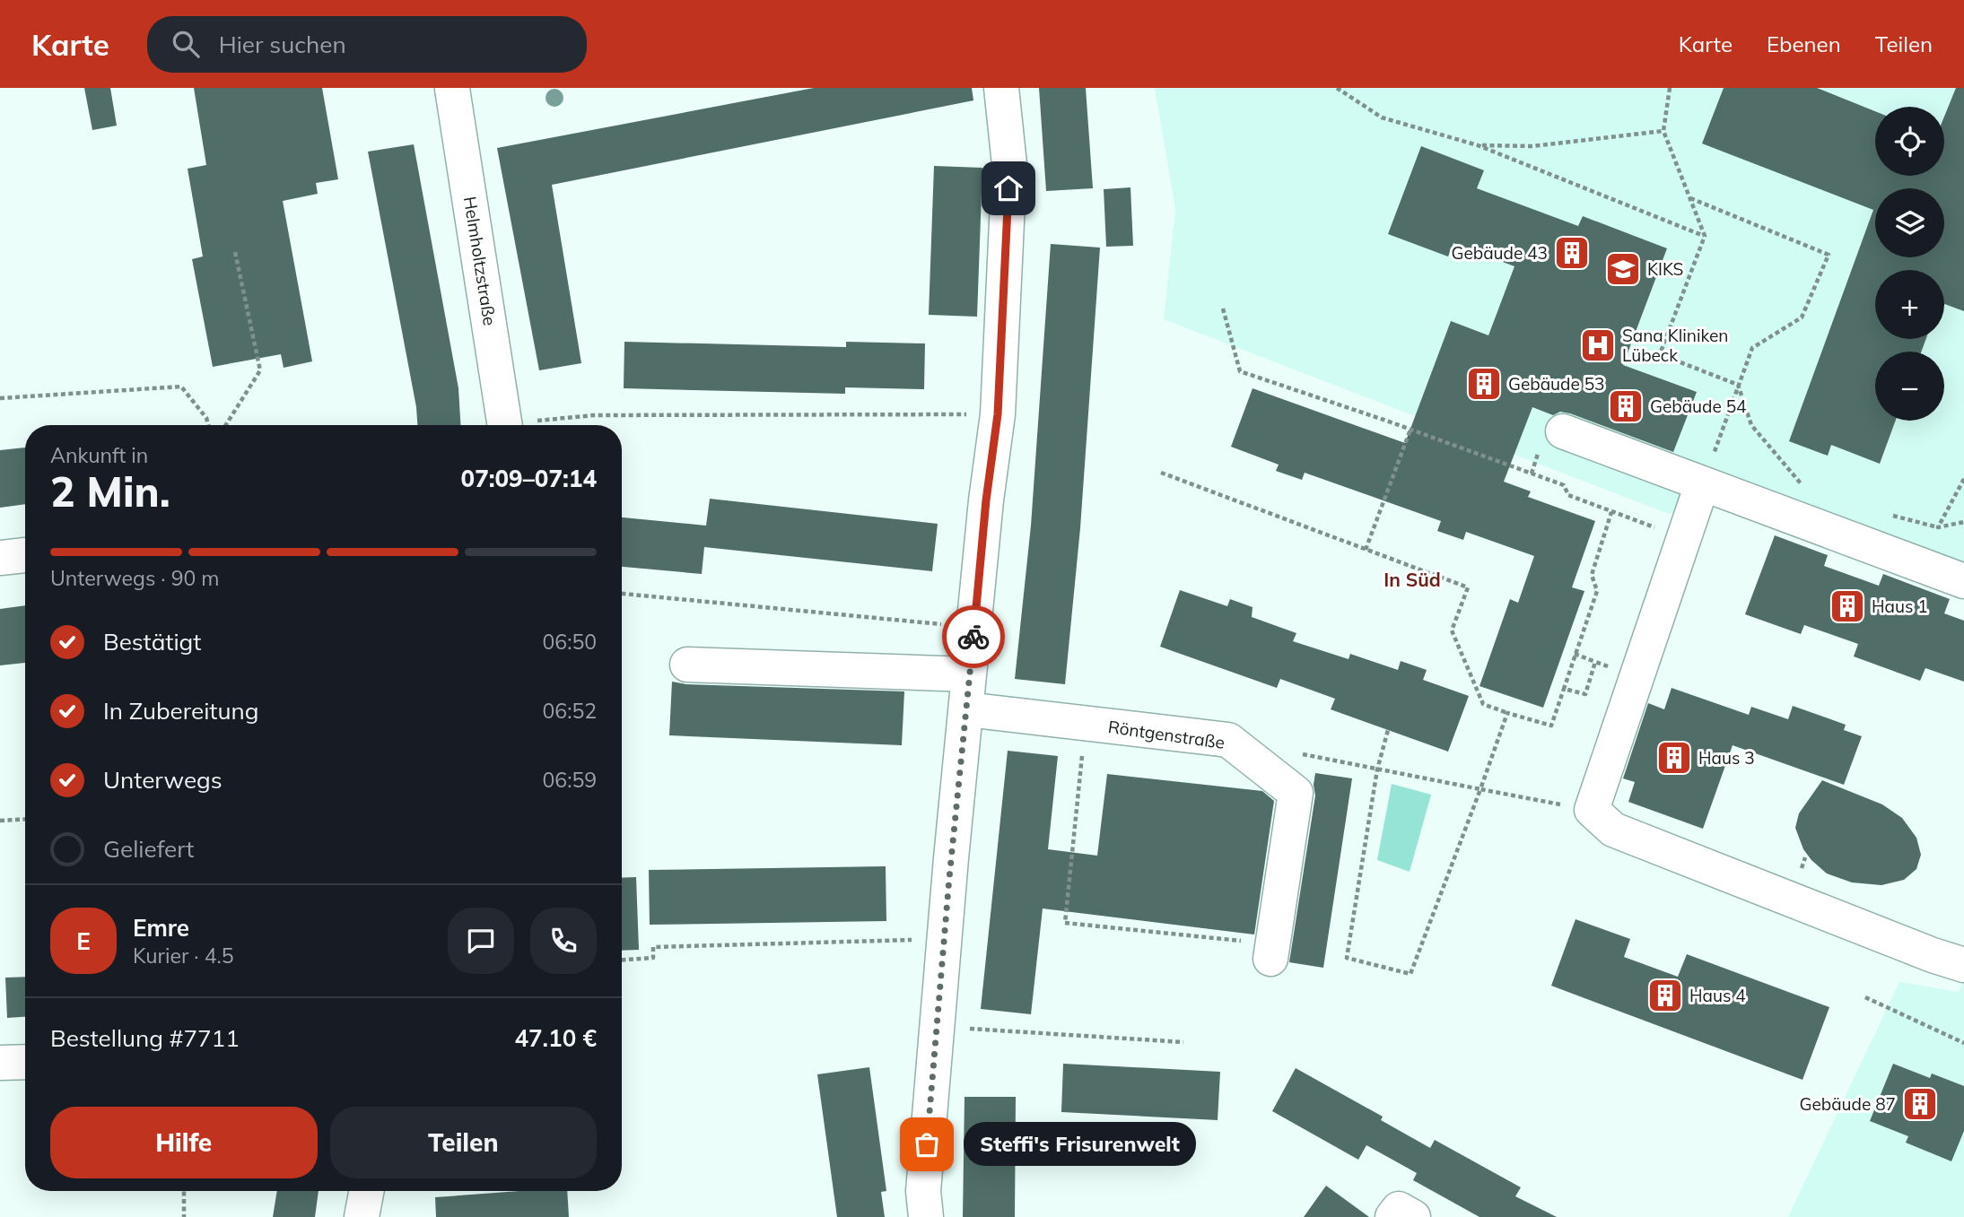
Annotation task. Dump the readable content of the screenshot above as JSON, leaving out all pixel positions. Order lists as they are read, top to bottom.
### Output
{
  "streets": {
    "street": ["Helmholtzstraße", "Röntgenstraße"]
  },
  "districts": ["In Süd"],
  "places": {
    "building": [
      "Gebäude 43",
      "Gebäude 53",
      "Gebäude 54",
      "Haus 1",
      "Haus 3",
      "Haus 4",
      "Gebäude 87"
    ],
    "school or university": ["KIKS"],
    "hospital": ["Sana Kliniken Lübeck"],
    "other": ["Steffi's Frisurenwelt"]
  },
  "page": {
    "header": "Karte",
    "search": "Hier suchen",
    "nav": ["Karte", "Ebenen", "Teilen"],
    "map_buttons": ["+", "−"],
    "heading": ["2 Min.", "Ankunft in", "07:09–07:14"],
    "panel": [
      "Emre",
      "Kurier · 4.5",
      "Bestellung #7711",
      "47.10 €"
    ],
    "bar": "Unterwegs · 90 m",
    "list": [
      ["Bestätigt", "06:50"],
      ["In Zubereitung", "06:52"],
      ["Unterwegs", "06:59"],
      "Geliefert"
    ],
    "round": "E",
    "buttons": ["Hilfe", "Teilen"],
    "bubble": "Steffi's Frisurenwelt"
  }
}
